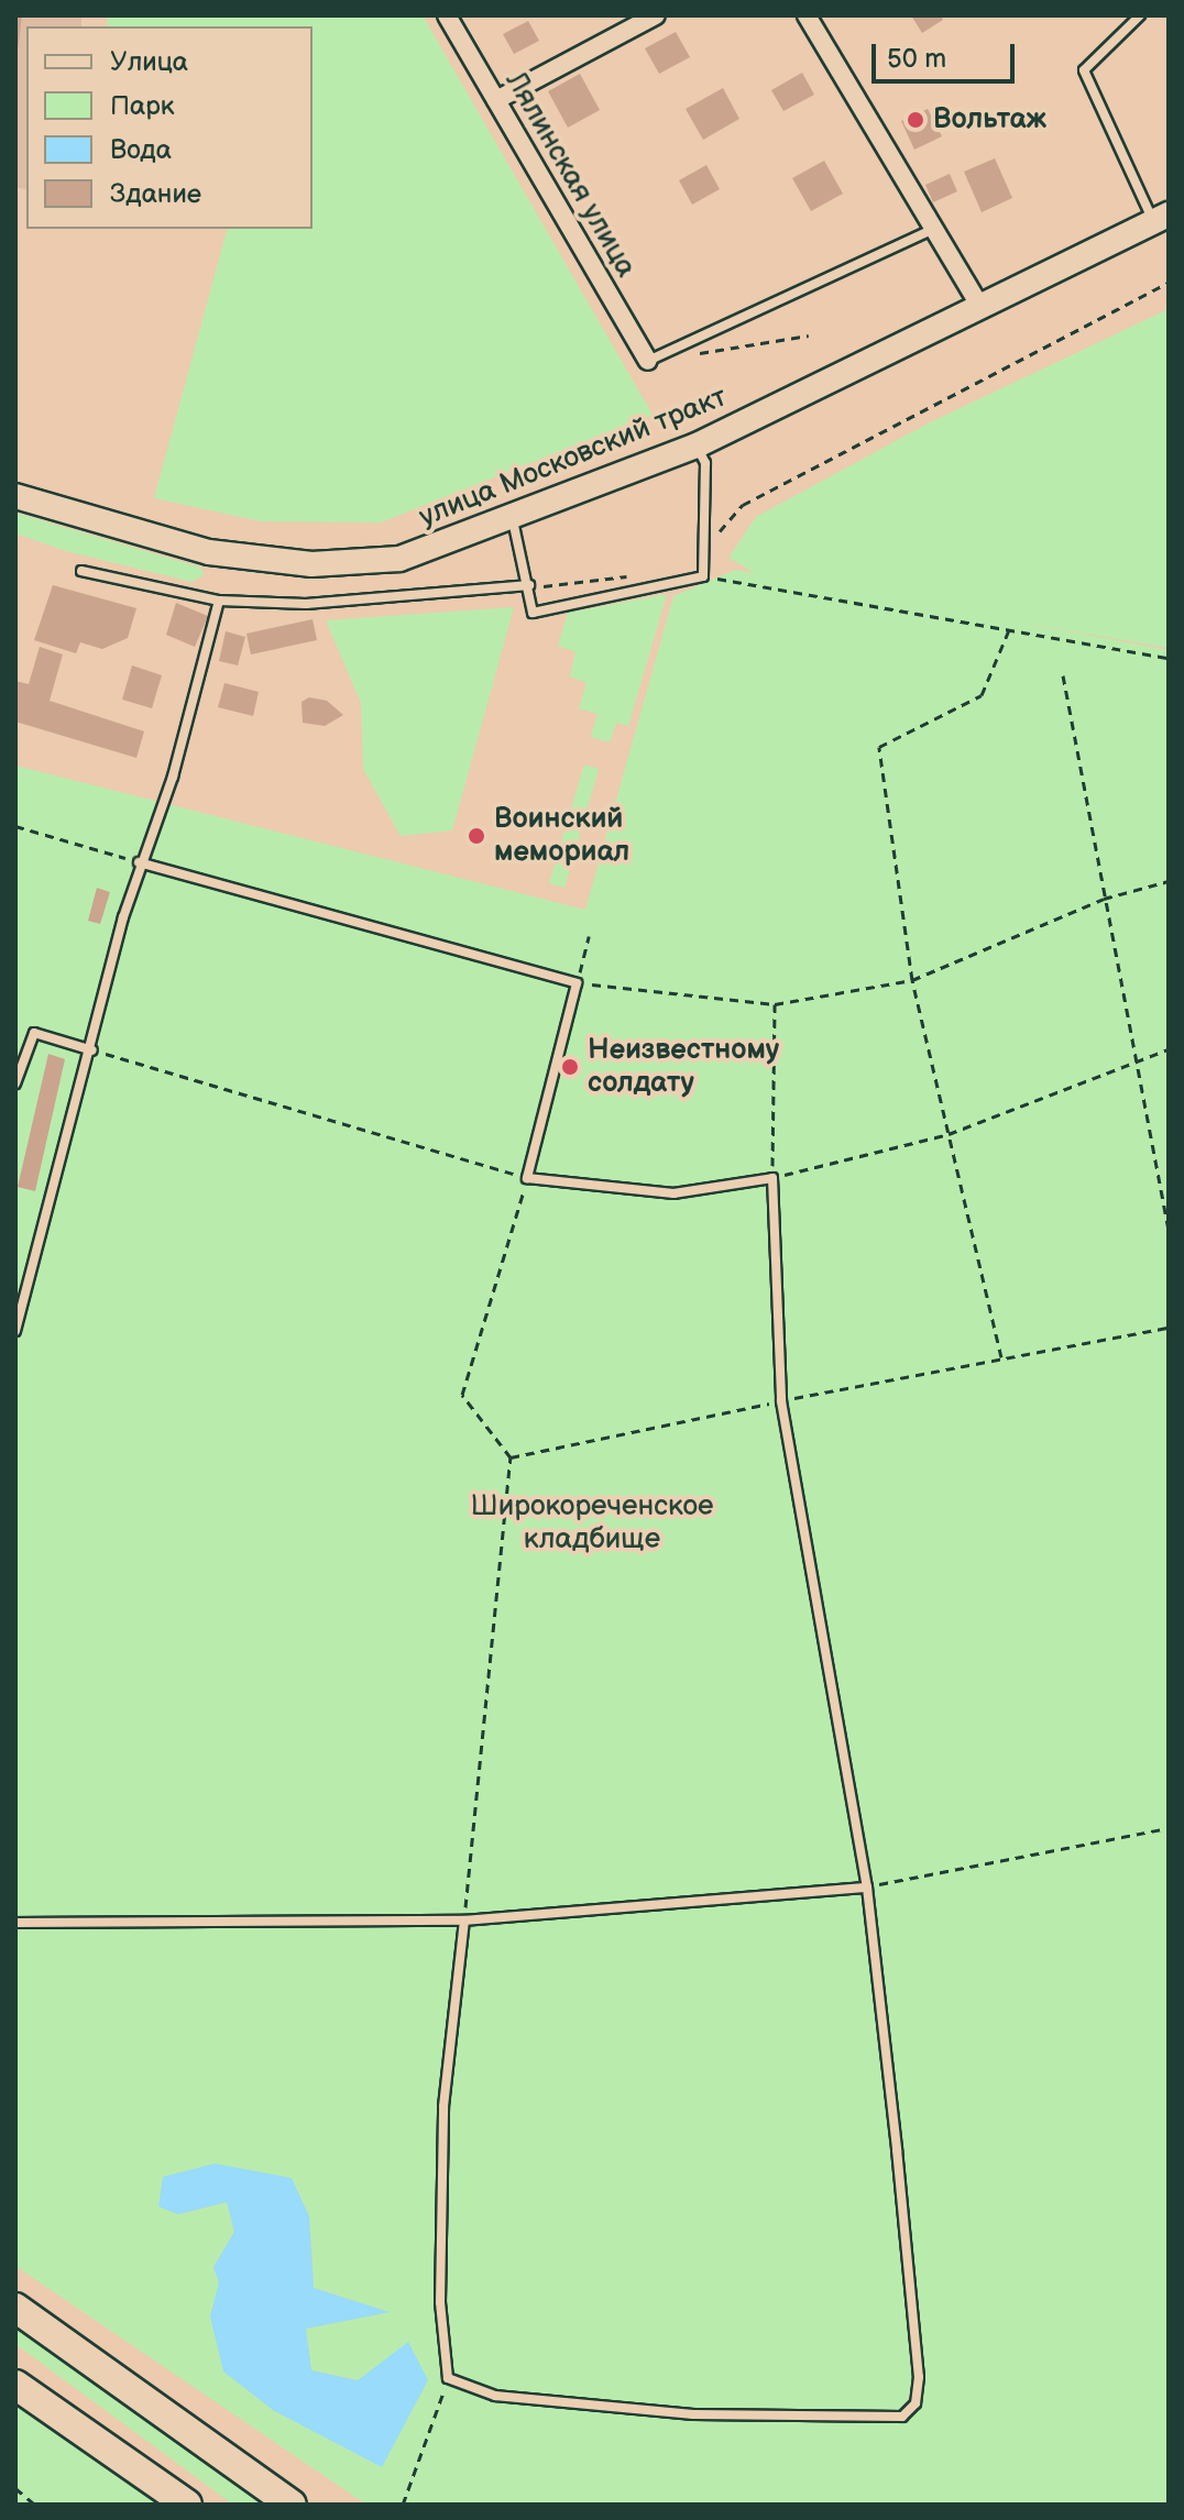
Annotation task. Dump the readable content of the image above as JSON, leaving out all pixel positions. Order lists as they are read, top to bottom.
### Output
{
  "streets": {
    "main road": ["улица Московский тракт"],
    "street": ["Лялинская улица"]
  },
  "parks": ["Широкореченское кладбище"],
  "places": ["Вольтаж", "Воинский мемориал", "Неизвестному солдату"],
  "legend": [
    "Улица",
    "Парк",
    "Вода",
    "Здание"
  ],
  "scale_bar": "50 m"
}
